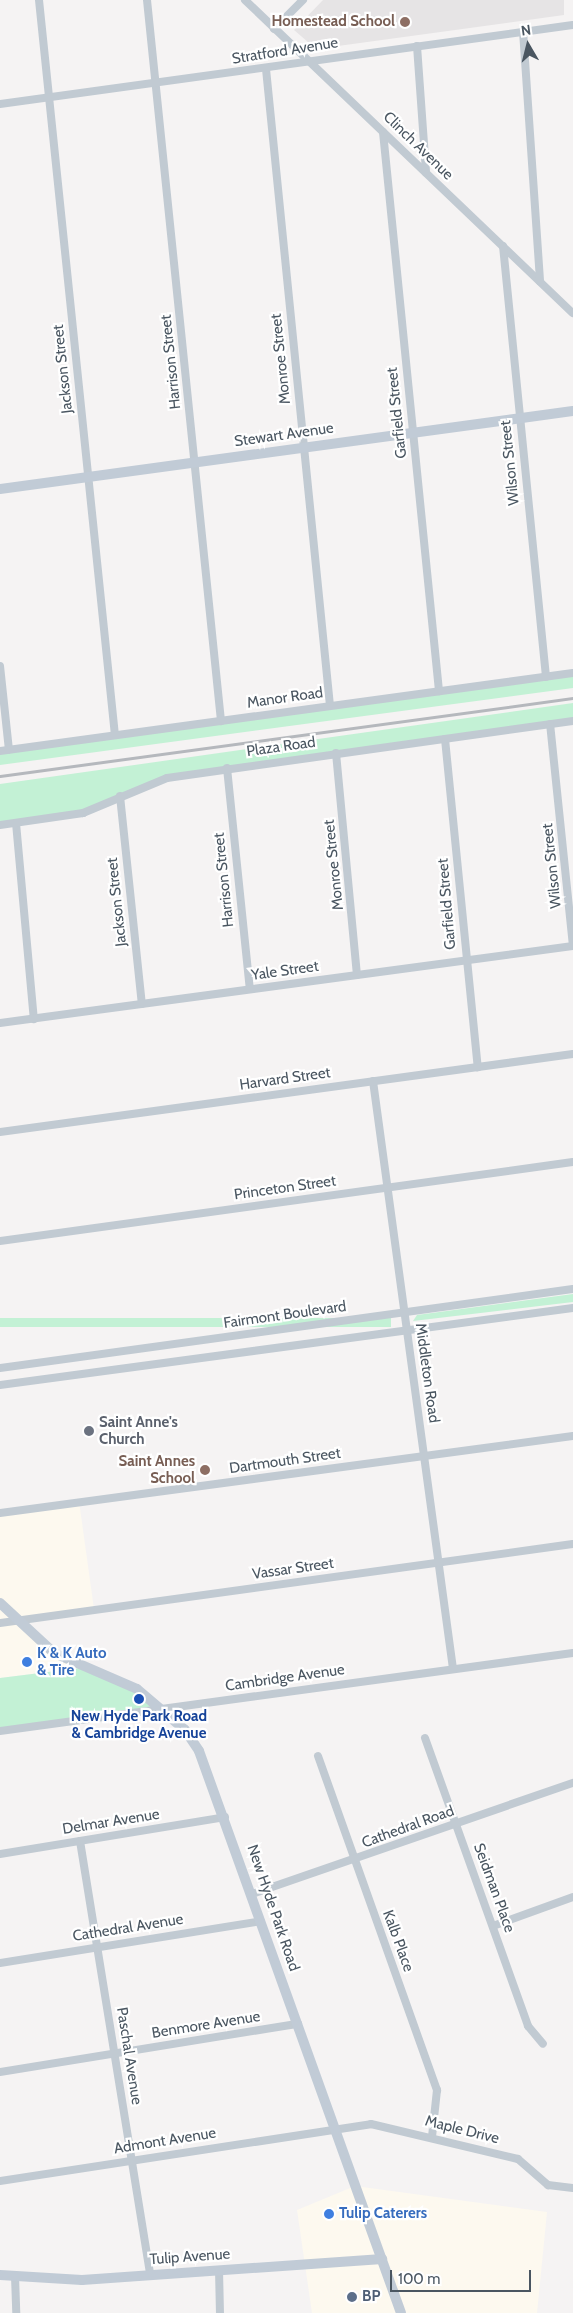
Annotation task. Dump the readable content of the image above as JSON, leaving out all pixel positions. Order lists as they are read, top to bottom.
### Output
{
  "streets": {
    "main road": ["Stewart Avenue", "New Hyde Park Road", "Tulip Avenue"],
    "street": [
      "Stratford Avenue",
      "Clinch Avenue",
      "Monroe Street",
      "Harrison Street",
      "Jackson Street",
      "Garfield Street",
      "Wilson Street",
      "Manor Road",
      "Plaza Road",
      "Yale Street",
      "Harvard Street",
      "Princeton Street",
      "Fairmont Boulevard",
      "Middleton Road",
      "Dartmouth Street",
      "Vassar Street",
      "Cambridge Avenue",
      "Delmar Avenue",
      "Cathedral Road",
      "Seidman Place",
      "Cathedral Avenue",
      "Kalb Place",
      "Benmore Avenue",
      "Paschal Avenue",
      "Maple Drive",
      "Admont Avenue"
    ]
  },
  "crossings": [
    ["Stratford Avenue", "Clinch Avenue"],
    ["Stratford Avenue", "Monroe Street"],
    ["Stratford Avenue", "Harrison Street"],
    ["Stratford Avenue", "Jackson Street"],
    ["Clinch Avenue", "Garfield Street"],
    ["Clinch Avenue", "Wilson Street"],
    ["Monroe Street", "Stewart Avenue"],
    ["Monroe Street", "Manor Road"],
    ["Monroe Street", "Plaza Road"],
    ["Monroe Street", "Yale Street"],
    ["Harrison Street", "Stewart Avenue"],
    ["Harrison Street", "Manor Road"],
    ["Harrison Street", "Plaza Road"],
    ["Harrison Street", "Yale Street"],
    ["Jackson Street", "Stewart Avenue"],
    ["Jackson Street", "Manor Road"],
    ["Jackson Street", "Plaza Road"],
    ["Jackson Street", "Yale Street"],
    ["Garfield Street", "Stewart Avenue"],
    ["Garfield Street", "Manor Road"],
    ["Garfield Street", "Plaza Road"],
    ["Garfield Street", "Yale Street"],
    ["Garfield Street", "Harvard Street"],
    ["Stewart Avenue", "Wilson Street"],
    ["Wilson Street", "Manor Road"],
    ["Wilson Street", "Plaza Road"],
    ["Wilson Street", "Yale Street"],
    ["Harvard Street", "Middleton Road"],
    ["Princeton Street", "Middleton Road"],
    ["Fairmont Boulevard", "Middleton Road"],
    ["Middleton Road", "Dartmouth Street"],
    ["Middleton Road", "Vassar Street"],
    ["Middleton Road", "Cambridge Avenue"],
    ["Vassar Street", "New Hyde Park Road"],
    ["Cambridge Avenue", "New Hyde Park Road"],
    ["Delmar Avenue", "New Hyde Park Road"],
    ["Delmar Avenue", "Paschal Avenue"],
    ["Cathedral Road", "Seidman Place"],
    ["Cathedral Road", "New Hyde Park Road"],
    ["Cathedral Road", "Kalb Place"],
    ["New Hyde Park Road", "Cathedral Avenue"],
    ["New Hyde Park Road", "Benmore Avenue"],
    ["New Hyde Park Road", "Maple Drive"],
    ["New Hyde Park Road", "Admont Avenue"],
    ["New Hyde Park Road", "Tulip Avenue"],
    ["Cathedral Avenue", "Paschal Avenue"],
    ["Kalb Place", "Maple Drive"],
    ["Benmore Avenue", "Paschal Avenue"],
    ["Paschal Avenue", "Admont Avenue"],
    ["Paschal Avenue", "Tulip Avenue"],
    ["Maple Drive", "Admont Avenue"]
  ],
  "places": [
    "Homestead School",
    "Saint Anne's Church",
    "Saint Annes School",
    "K & K Auto & Tire",
    "New Hyde Park Road & Cambridge Avenue",
    "Tulip Caterers",
    "BP"
  ],
  "scale_bar": "100 m",
  "north": "top"
}
